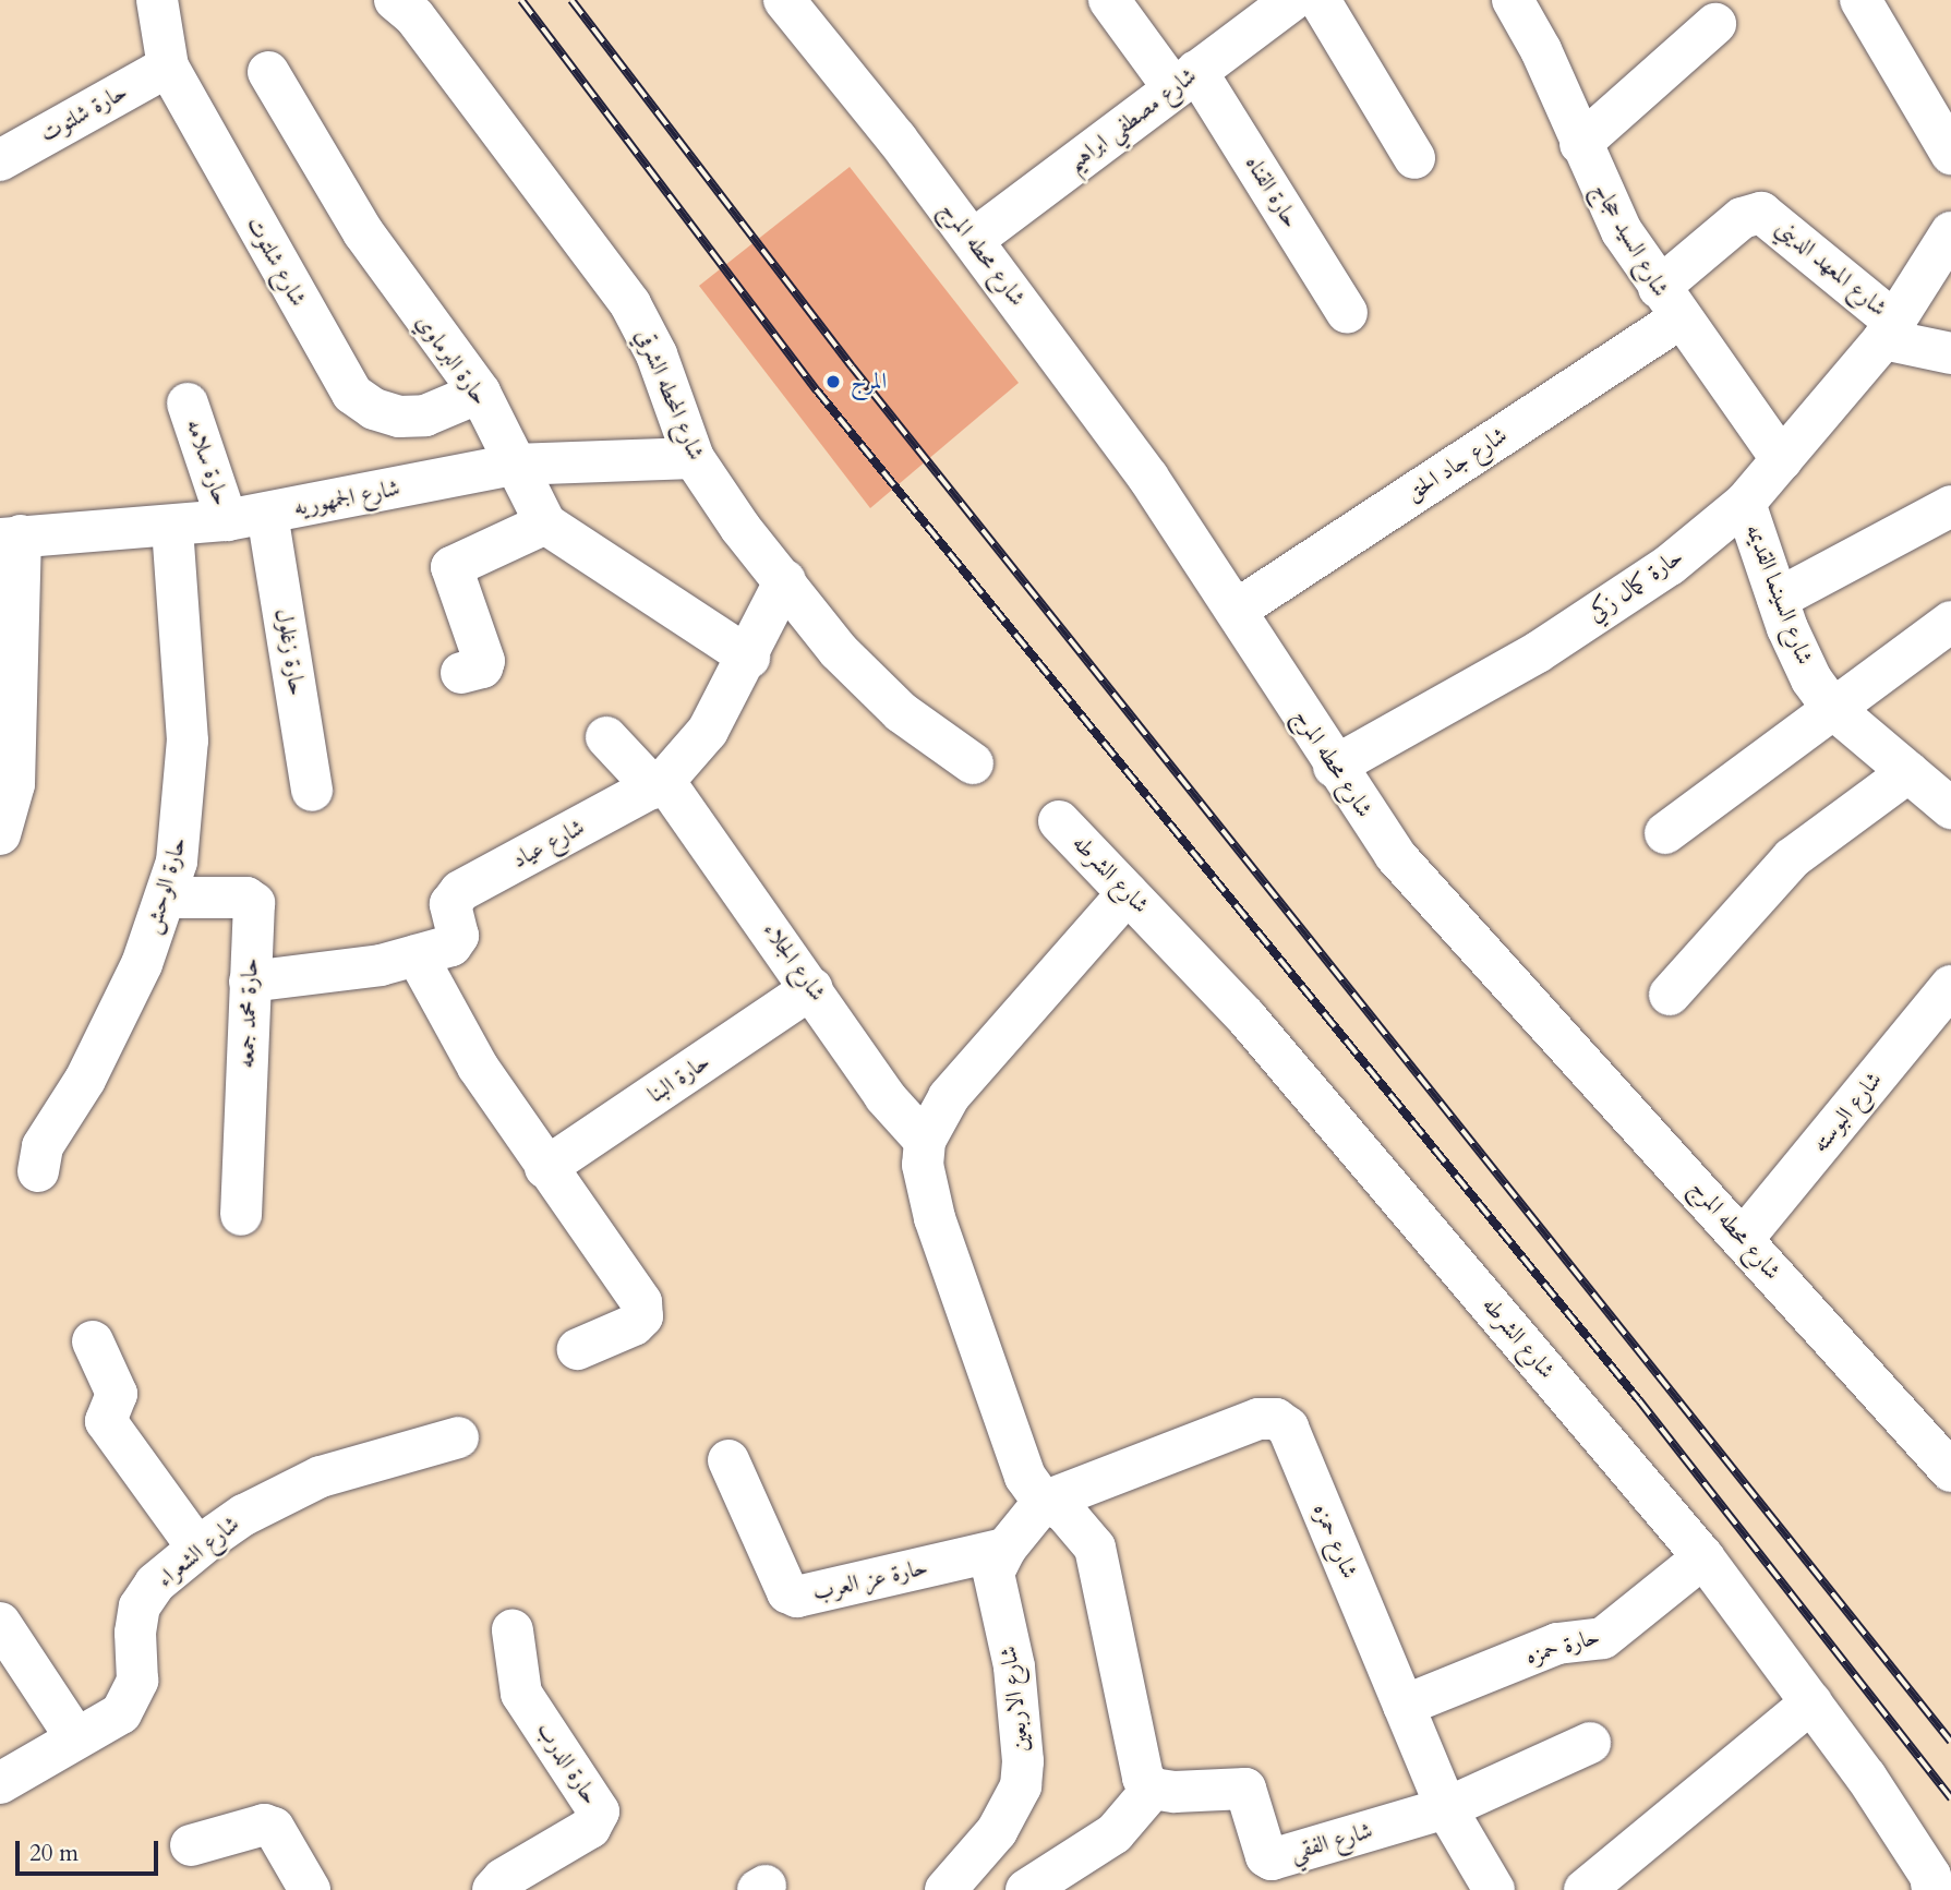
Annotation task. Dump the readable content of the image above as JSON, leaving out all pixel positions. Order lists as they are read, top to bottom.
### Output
{
  "streets": {
    "street": [
      "حارة شلتوت",
      "شارع مصطفي ابراهيم",
      "حارة القناه",
      "شارع السيد حجاج",
      "شارع محطه المرج",
      "شارع شلتوت",
      "شارع المعهد الديني",
      "حارة البرماوي",
      "شارع المحطه الشرقي",
      "حارة سلامه",
      "شارع جاد الحق",
      "شارع الجمهوريه",
      "حارة كمال زكي",
      "شارع السينما القديمه",
      "حارة زغلول",
      "شارع عياد",
      "شارع الشرطه",
      "حارة الوحش",
      "شارع الجلاء",
      "حارة محمد جمعه",
      "حارة البنا",
      "شارع البوسته",
      "شارع حمزه",
      "شارع الشعراء",
      "حارة عز العرب",
      "حارة حمزه",
      "شارع الاربعين",
      "حارة الدرب",
      "شارع الفقي"
    ]
  },
  "crossings": [
    ["حارة شلتوت", "شارع شلتوت"],
    ["شارع مصطفي ابراهيم", "حارة القناه"],
    ["شارع مصطفي ابراهيم", "شارع محطه المرج"],
    ["شارع السيد حجاج", "شارع المعهد الديني"],
    ["شارع السيد حجاج", "شارع جاد الحق"],
    ["شارع السيد حجاج", "حارة كمال زكي"],
    ["شارع محطه المرج", "شارع جاد الحق"],
    ["شارع محطه المرج", "حارة كمال زكي"],
    ["شارع محطه المرج", "شارع البوسته"],
    ["شارع شلتوت", "حارة البرماوي"],
    ["شارع المعهد الديني", "شارع جاد الحق"],
    ["شارع المعهد الديني", "حارة كمال زكي"],
    ["حارة البرماوي", "شارع الجمهوريه"],
    ["حارة البرماوي", "شارع عياد"],
    ["شارع المحطه الشرقي", "شارع الجمهوريه"],
    ["شارع المحطه الشرقي", "شارع عياد"],
    ["حارة سلامه", "شارع الجمهوريه"],
    ["شارع الجمهوريه", "حارة زغلول"],
    ["شارع الجمهوريه", "حارة الوحش"],
    ["حارة كمال زكي", "شارع السينما القديمه"],
    ["شارع عياد", "شارع الجلاء"],
    ["شارع عياد", "حارة محمد جمعه"],
    ["شارع الشرطه", "حارة حمزه"],
    ["حارة الوحش", "حارة محمد جمعه"],
    ["شارع الجلاء", "حارة البنا"],
    ["شارع حمزه", "حارة حمزه"],
    ["شارع حمزه", "شارع الاربعين"],
    ["شارع حمزه", "شارع الفقي"],
    ["حارة عز العرب", "شارع الاربعين"]
  ],
  "places": ["المرج"],
  "scale_bar": "20 m"
}
